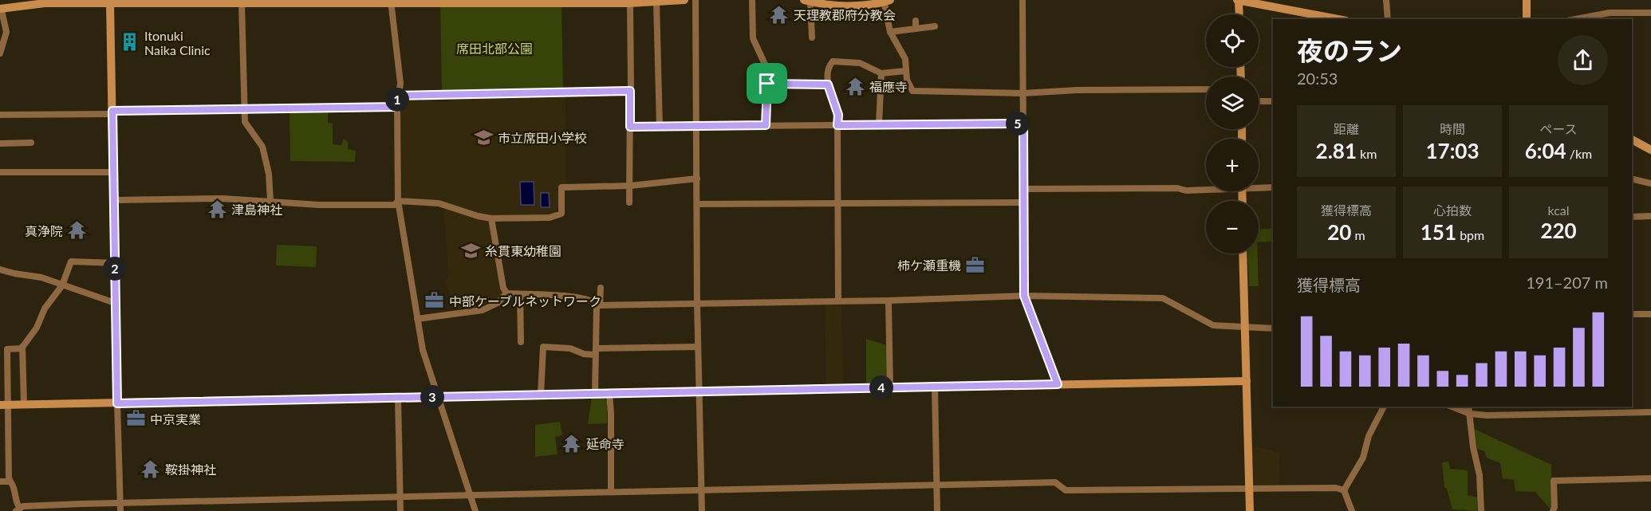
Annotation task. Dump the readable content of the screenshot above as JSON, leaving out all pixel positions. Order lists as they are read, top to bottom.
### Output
{
  "parks": ["席田北部公園"],
  "places": {
    "temple": [
      "天理教郡府分教会",
      "福應寺",
      "津島神社",
      "真浄院",
      "延命寺",
      "鞍掛神社"
    ],
    "building": ["Itonuki Naika Clinic"],
    "school or university": ["市立席田小学校", "糸貫東幼稚園"],
    "office": ["柿ケ瀬重機", "中部ケーブルネットワーク", "中京実業"]
  },
  "page": {
    "map_buttons": ["+", "−"],
    "heading": ["夜のラン", "20:53"],
    "pins": [
      "1",
      "5",
      "2",
      "4",
      "3"
    ],
    "stats": [
      ["距離", "2.81 km"],
      ["時間", "17:03"],
      ["ペース", "6:04 /km"],
      ["獲得標高", "20 m"],
      ["心拍数", "151 bpm"],
      ["kcal", "220"]
    ],
    "chart": ["獲得標高", "191–207 m"]
  }
}
